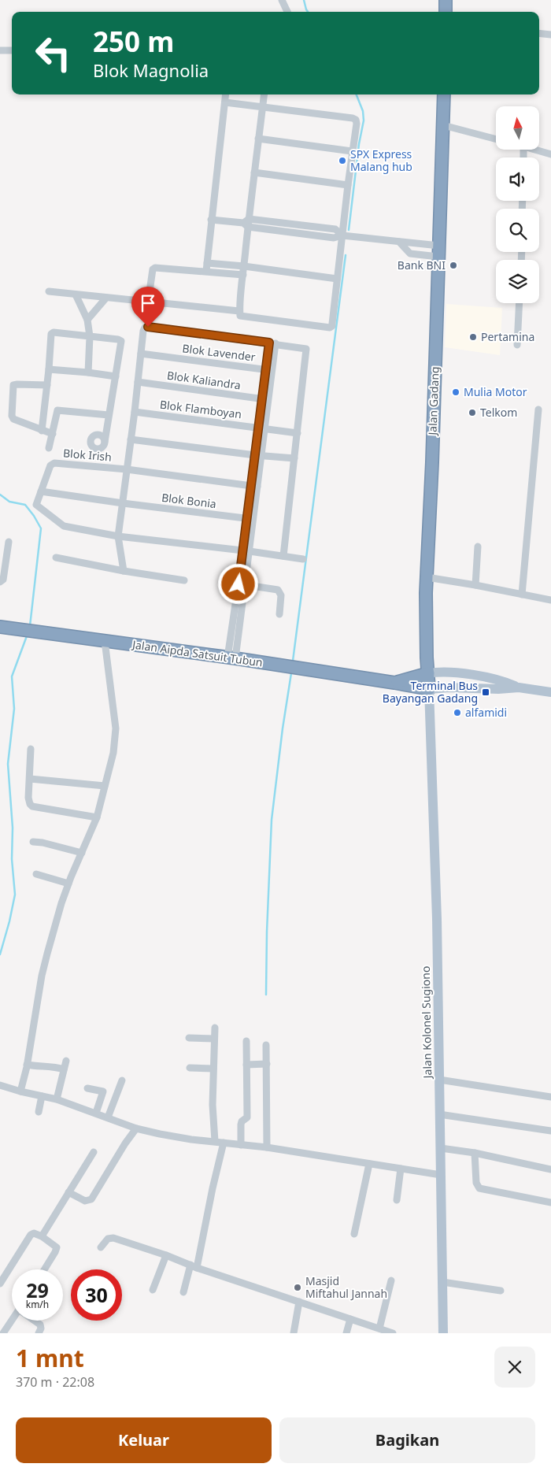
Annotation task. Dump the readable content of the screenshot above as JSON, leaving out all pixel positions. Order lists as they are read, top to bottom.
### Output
{
  "streets": {
    "highway": ["Jalan Gadang", "Jalan Aipda Satsuit Tubun"],
    "main road": ["Jalan Kolonel Sugiono"],
    "street": [
      "Blok Lavender",
      "Blok Kaliandra",
      "Blok Flamboyan",
      "Blok Irish",
      "Blok Bonia"
    ]
  },
  "crossings": [
    ["Jalan Gadang", "Jalan Aipda Satsuit Tubun"],
    ["Jalan Gadang", "Jalan Kolonel Sugiono"],
    ["Blok Irish", "Blok Bonia"]
  ],
  "places": {
    "other": [
      "SPX Express Malang hub",
      "Bank BNI",
      "Pertamina",
      "Mulia Motor",
      "Telkom",
      "alfamidi",
      "Masjid Miftahul Jannah"
    ],
    "transit": ["Terminal Bus Bayangan Gadang"]
  },
  "north": "top",
  "page": {
    "turn": ["250 m", "Blok Magnolia"],
    "speed": "29 km/h",
    "limit": "30",
    "heading": ["1 mnt", "370 m · 22:08"],
    "buttons": ["Keluar", "Bagikan"]
  }
}
